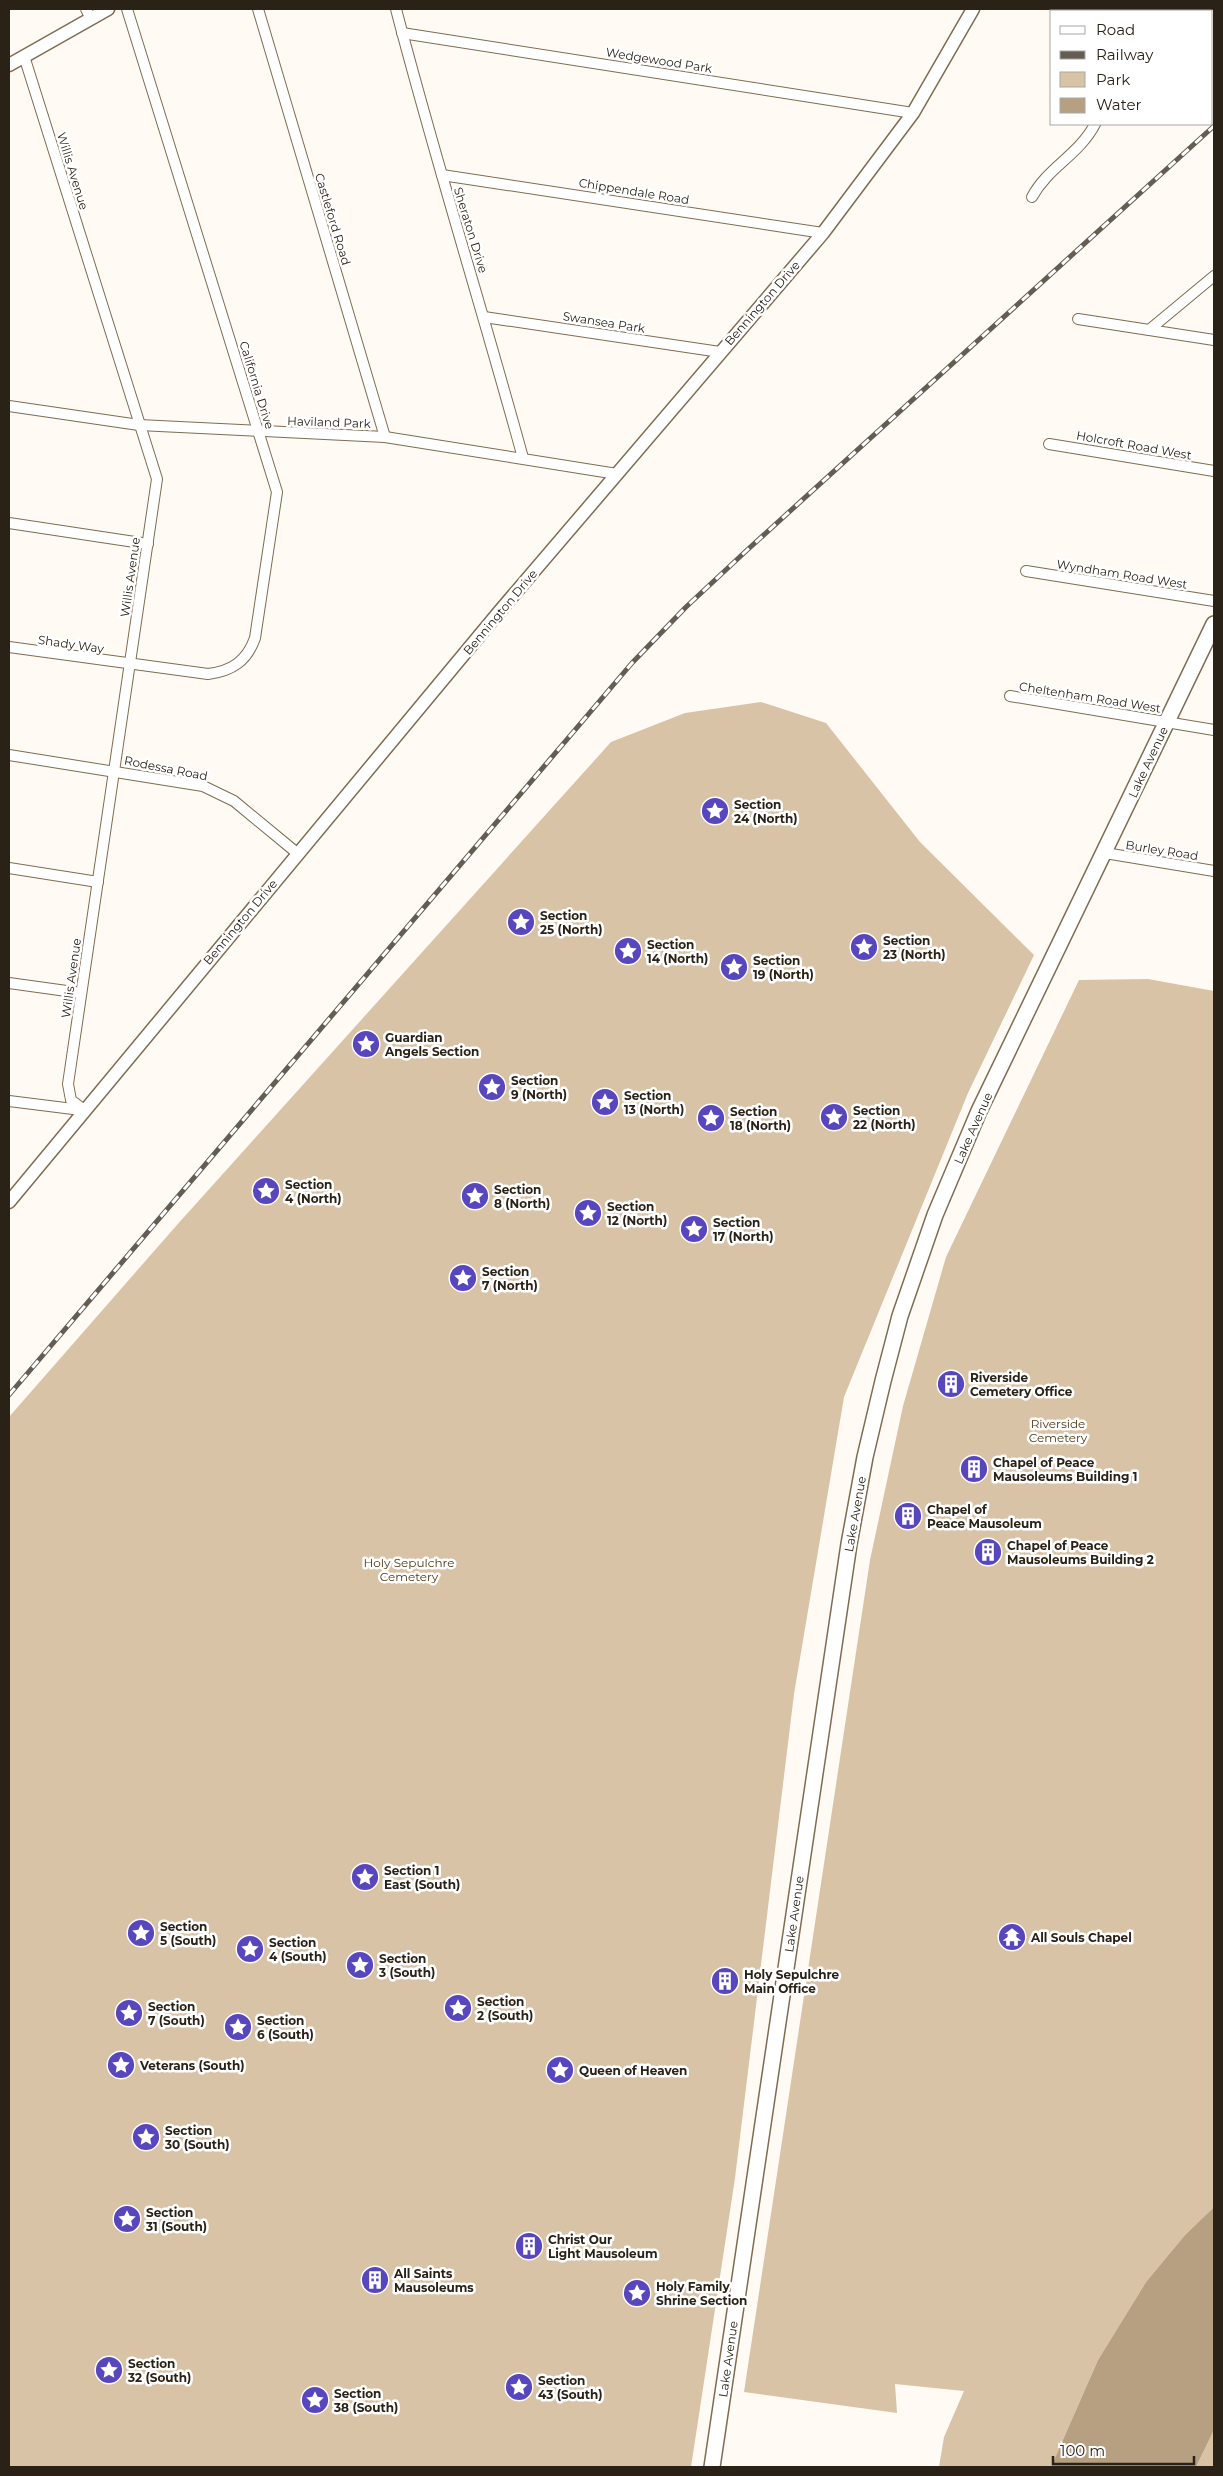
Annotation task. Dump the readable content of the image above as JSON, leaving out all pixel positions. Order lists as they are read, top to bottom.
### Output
{
  "streets": {
    "main road": ["Lake Avenue"],
    "street": [
      "Wedgewood Park",
      "Willis Avenue",
      "Chippendale Road",
      "Castleford Road",
      "Sheraton Drive",
      "Bennington Drive",
      "Swansea Park",
      "California Drive",
      "Haviland Park",
      "Holcroft Road West",
      "Wyndham Road West",
      "Shady Way",
      "Cheltenham Road West",
      "Rodessa Road",
      "Burley Road"
    ]
  },
  "crossings": [
    ["Wedgewood Park", "Sheraton Drive"],
    ["Wedgewood Park", "Bennington Drive"],
    ["Willis Avenue", "Bennington Drive"],
    ["Willis Avenue", "California Drive"],
    ["Willis Avenue", "Haviland Park"],
    ["Willis Avenue", "Shady Way"],
    ["Willis Avenue", "Rodessa Road"],
    ["Chippendale Road", "Sheraton Drive"],
    ["Chippendale Road", "Bennington Drive"],
    ["Castleford Road", "Haviland Park"],
    ["Sheraton Drive", "Swansea Park"],
    ["Sheraton Drive", "Haviland Park"],
    ["Bennington Drive", "Swansea Park"],
    ["Bennington Drive", "Haviland Park"],
    ["Bennington Drive", "Rodessa Road"],
    ["California Drive", "Haviland Park"],
    ["California Drive", "Shady Way"],
    ["Cheltenham Road West", "Lake Avenue"],
    ["Lake Avenue", "Burley Road"]
  ],
  "parks": ["Riverside Cemetery", "Holy Sepulchre Cemetery"],
  "places": {
    "place": [
      "Section 24 (North)",
      "Section 25 (North)",
      "Section 23 (North)",
      "Section 14 (North)",
      "Section 19 (North)",
      "Guardian Angels Section",
      "Section 9 (North)",
      "Section 13 (North)",
      "Section 22 (North)",
      "Section 18 (North)",
      "Section 4 (North)",
      "Section 8 (North)",
      "Section 12 (North)",
      "Section 17 (North)",
      "Section 7 (North)",
      "Section 1 East (South)",
      "Section 5 (South)",
      "Section 4 (South)",
      "Section 3 (South)",
      "Section 2 (South)",
      "Section 7 (South)",
      "Section 6 (South)",
      "Veterans (South)",
      "Queen of Heaven",
      "Section 30 (South)",
      "Section 31 (South)",
      "Holy Family Shrine Section",
      "Section 32 (South)",
      "Section 43 (South)",
      "Section 38 (South)"
    ],
    "building": [
      "Riverside Cemetery Office",
      "Chapel of Peace Mausoleums Building 1",
      "Chapel of Peace Mausoleum",
      "Chapel of Peace Mausoleums Building 2",
      "Holy Sepulchre Main Office",
      "Christ Our Light Mausoleum",
      "All Saints Mausoleums"
    ],
    "temple": ["All Souls Chapel"]
  },
  "legend": [
    "Road",
    "Railway",
    "Park",
    "Water"
  ],
  "scale_bar": "100 m"
}
